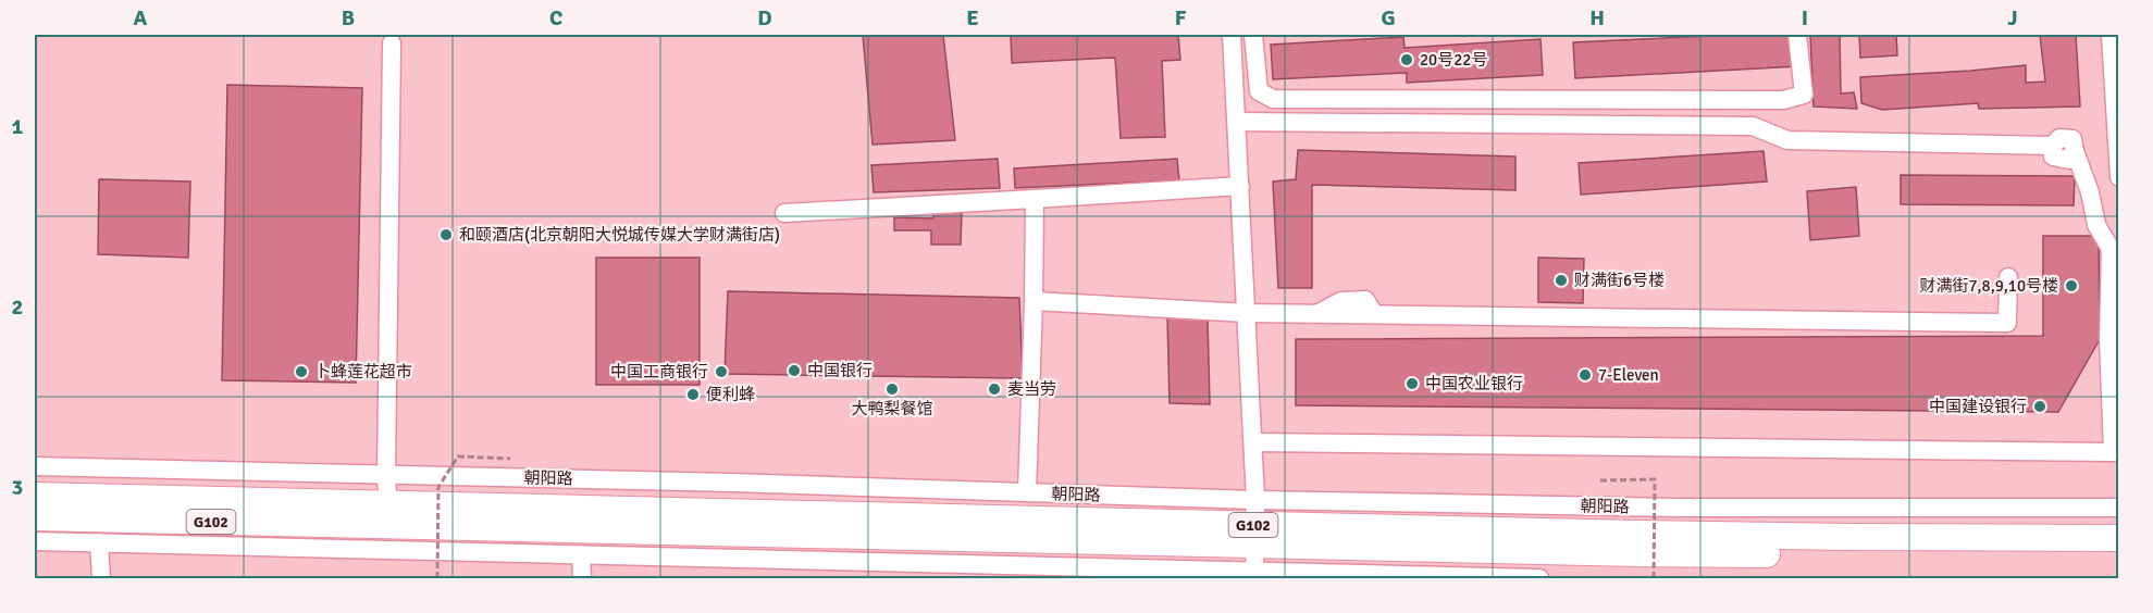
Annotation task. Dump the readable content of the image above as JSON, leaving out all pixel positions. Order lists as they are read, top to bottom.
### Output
{
  "streets": {
    "highway": ["朝阳路", "G102"]
  },
  "places": [
    "20号22号",
    "和颐酒店(北京朝阳大悦城传媒大学财满街店)",
    "财满街6号楼",
    "财满街7,8,9,10号楼",
    "中国银行",
    "卜蜂莲花超市",
    "中国工商银行",
    "7-Eleven",
    "中国农业银行",
    "大鸭梨餐馆",
    "麦当劳",
    "便利蜂",
    "中国建设银行"
  ],
  "grid": {
    "columns": [
      "A",
      "B",
      "C",
      "D",
      "E",
      "F",
      "G",
      "H",
      "I",
      "J"
    ],
    "rows": ["1", "2", "3"]
  }
}
